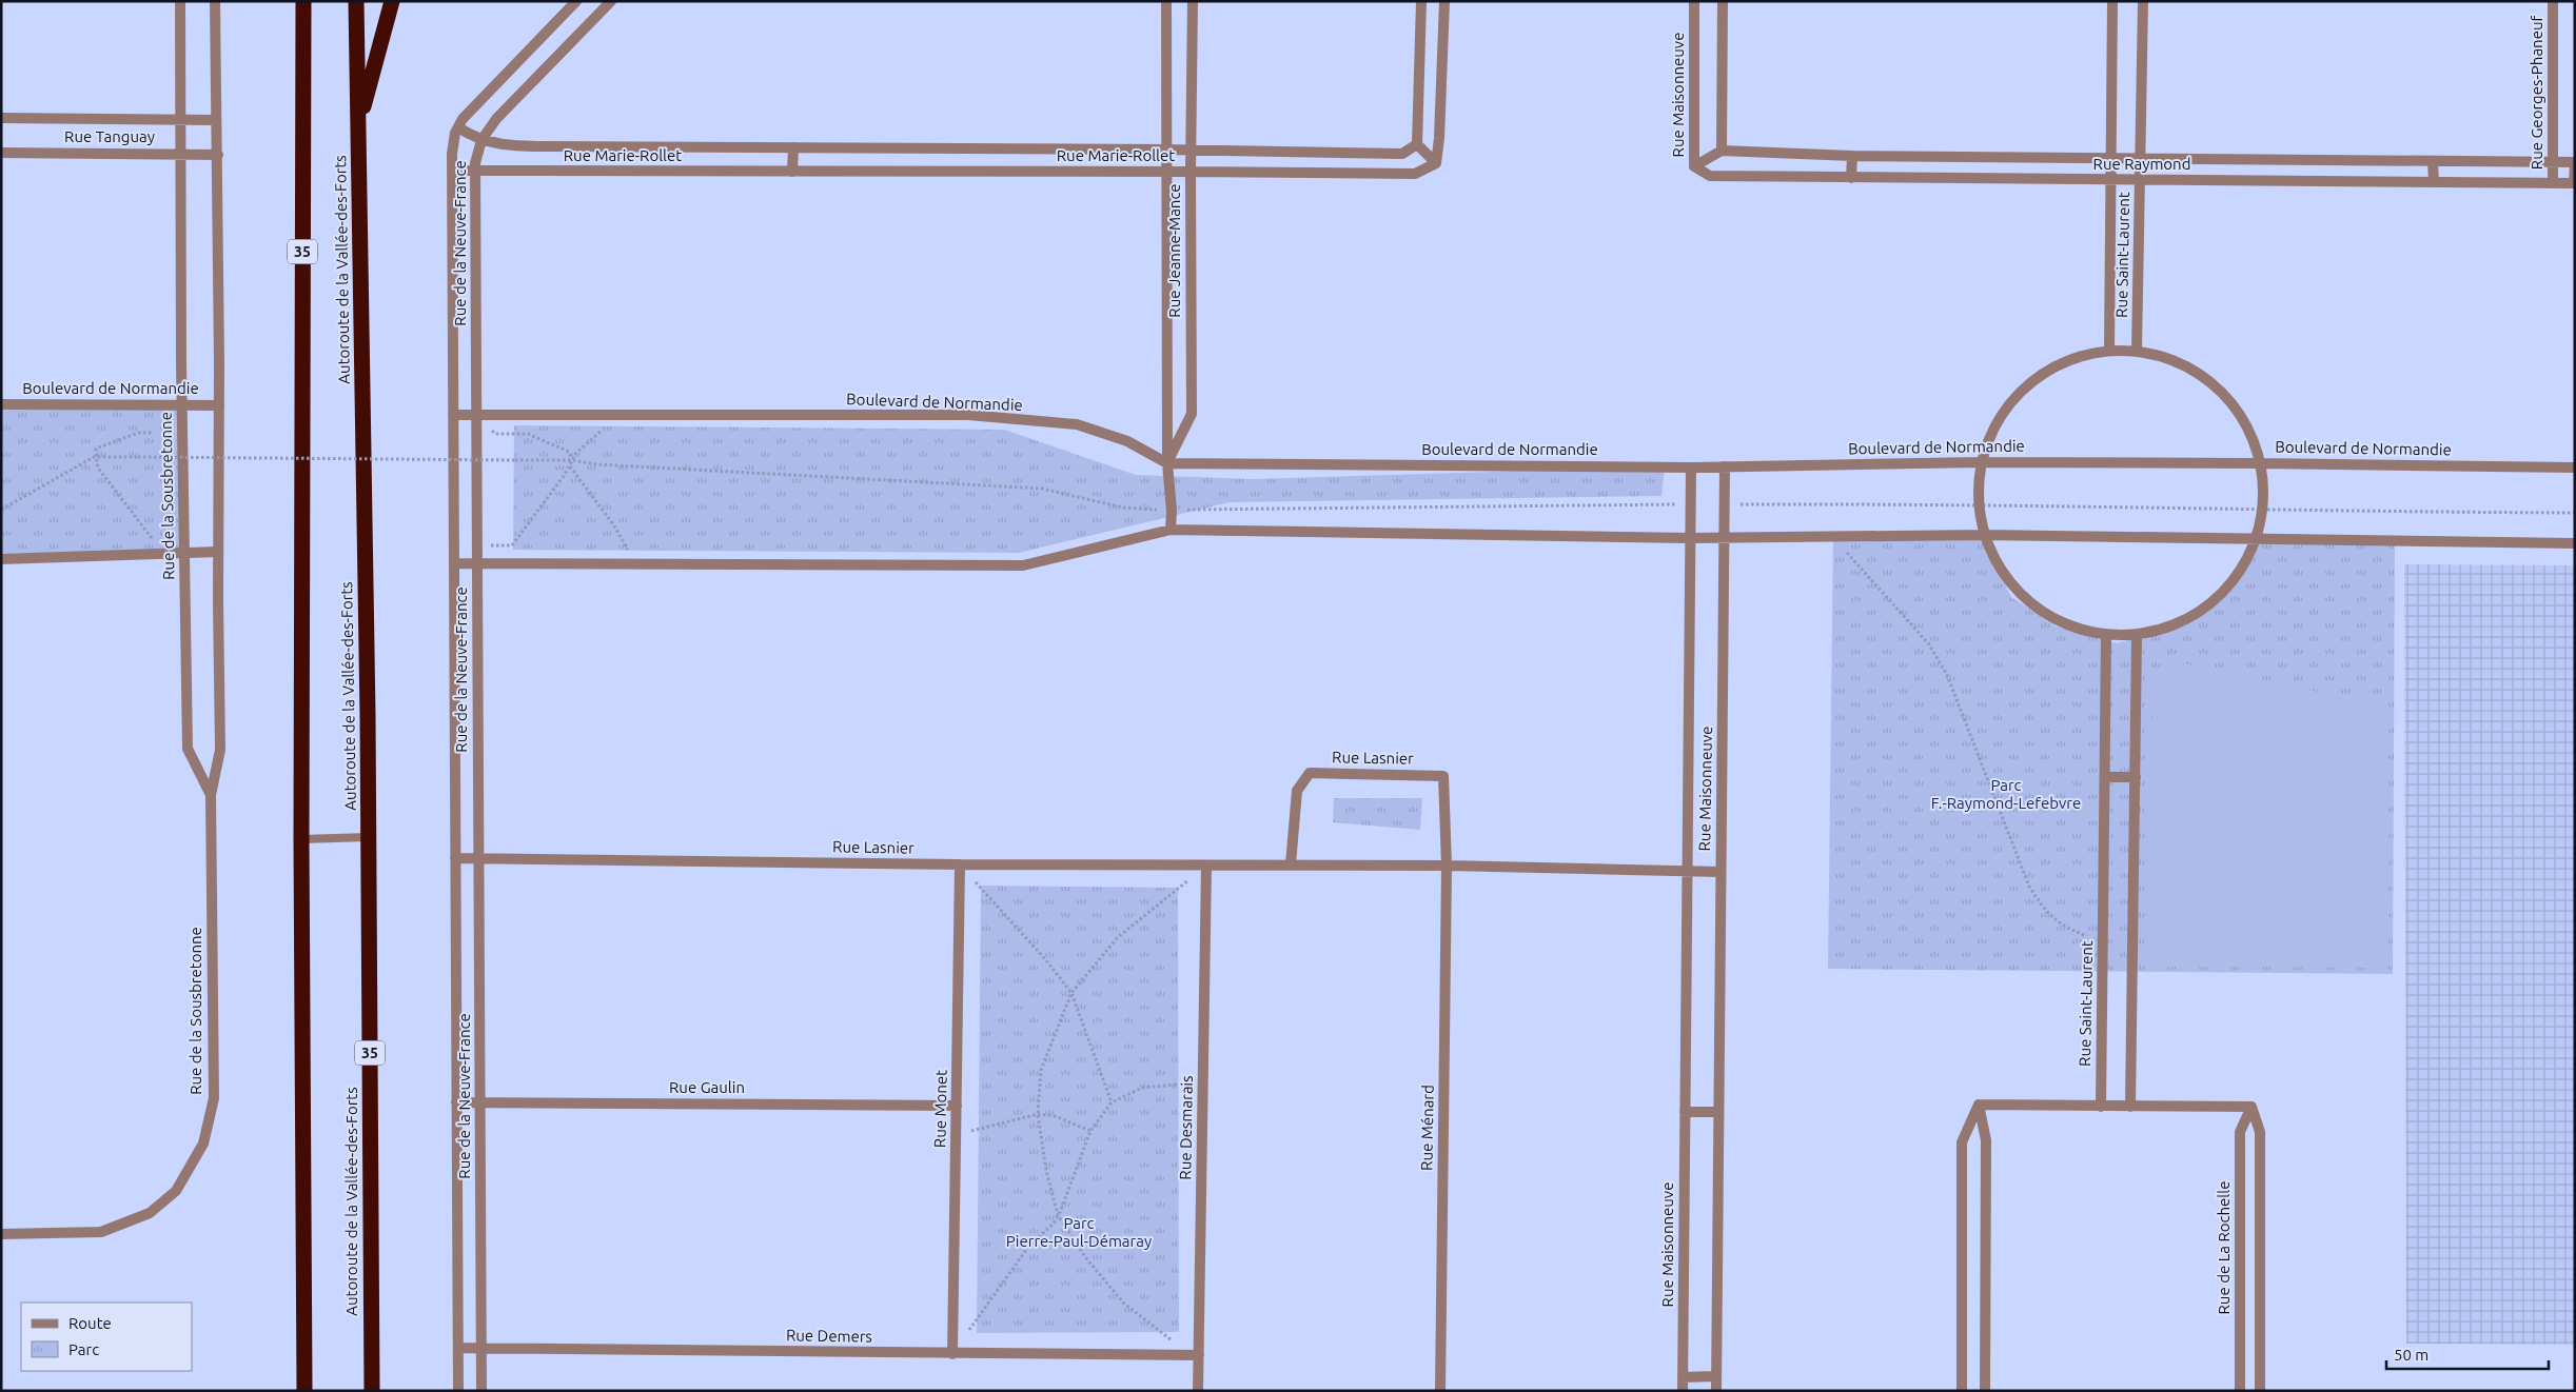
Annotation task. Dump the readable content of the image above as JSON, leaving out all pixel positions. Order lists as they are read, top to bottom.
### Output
{
  "streets": {
    "highway": ["35", "Autoroute de la Vallée-des-Forts"],
    "street": [
      "Rue Georges-Phaneuf",
      "Rue Maisonneuve",
      "Rue Tanguay",
      "Rue Marie-Rollet",
      "Rue Raymond",
      "Rue de la Neuve-France",
      "Rue Jeanne-Mance",
      "Rue Saint-Laurent",
      "Boulevard de Normandie",
      "Rue de la Sousbretonne",
      "Rue Lasnier",
      "Rue Gaulin",
      "Rue Monet",
      "Rue Desmarais",
      "Rue Ménard",
      "Rue de La Rochelle",
      "Rue Demers"
    ]
  },
  "crossings": [
    ["Rue Georges-Phaneuf", "Rue Raymond"],
    ["Rue Maisonneuve", "Rue Raymond"],
    ["Rue Maisonneuve", "Boulevard de Normandie"],
    ["Rue Maisonneuve", "Rue Lasnier"],
    ["Rue Tanguay", "Rue de la Sousbretonne"],
    ["Rue Marie-Rollet", "Rue de la Neuve-France"],
    ["Rue Marie-Rollet", "Rue Jeanne-Mance"],
    ["Rue Raymond", "Rue Saint-Laurent"],
    ["Rue de la Neuve-France", "Boulevard de Normandie"],
    ["Rue de la Neuve-France", "Rue Lasnier"],
    ["Rue de la Neuve-France", "Rue Gaulin"],
    ["Rue de la Neuve-France", "Rue Demers"],
    ["Rue Jeanne-Mance", "Boulevard de Normandie"],
    ["Boulevard de Normandie", "Rue de la Sousbretonne"],
    ["Rue Lasnier", "Rue Monet"],
    ["Rue Lasnier", "Rue Desmarais"],
    ["Rue Lasnier", "Rue Ménard"],
    ["Rue Gaulin", "Rue Monet"],
    ["Rue Monet", "Rue Demers"],
    ["Rue Desmarais", "Rue Demers"]
  ],
  "parks": ["Parc F.-Raymond-Lefebvre", "Parc Pierre-Paul-Démaray"],
  "legend": ["Route", "Parc"],
  "scale_bar": "50 m"
}
